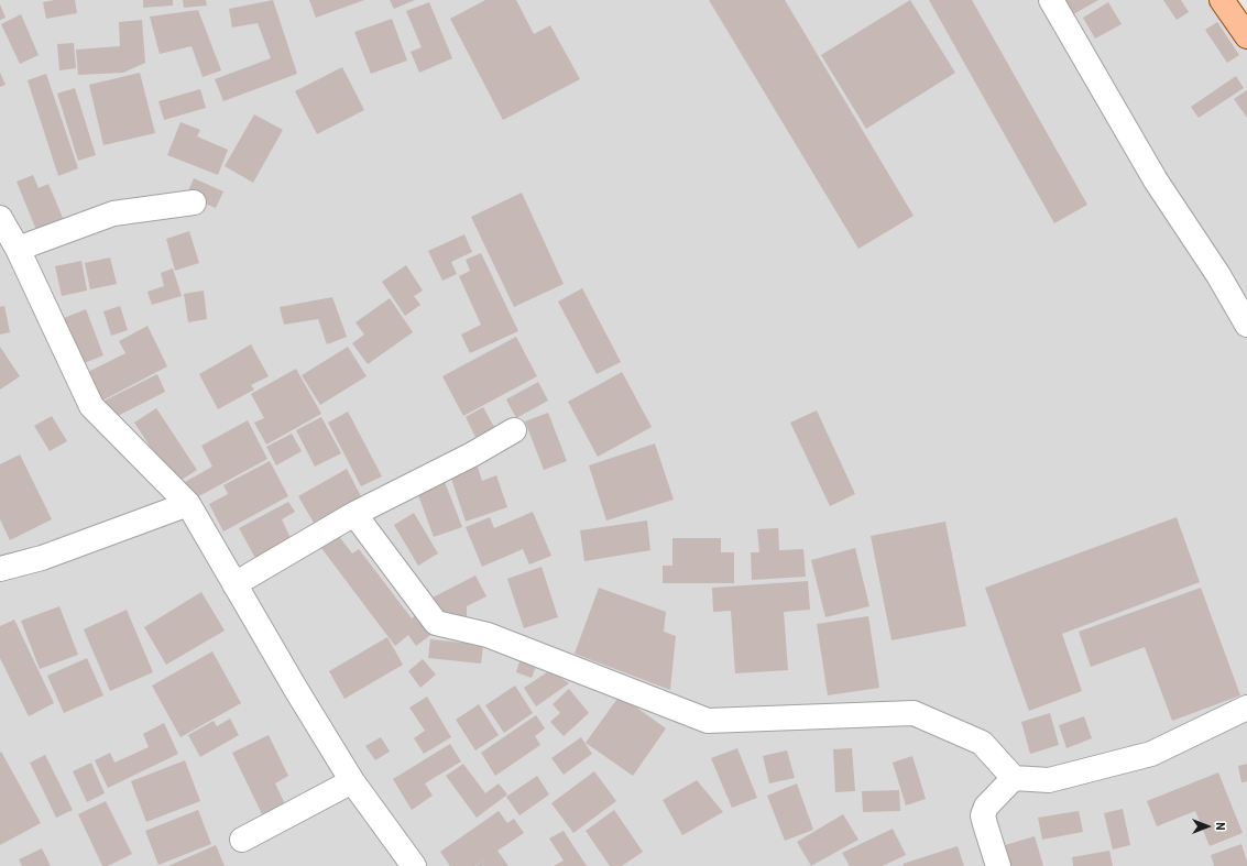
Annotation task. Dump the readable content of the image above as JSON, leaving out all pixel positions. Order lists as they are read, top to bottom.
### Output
{
  "north": "right"
}
